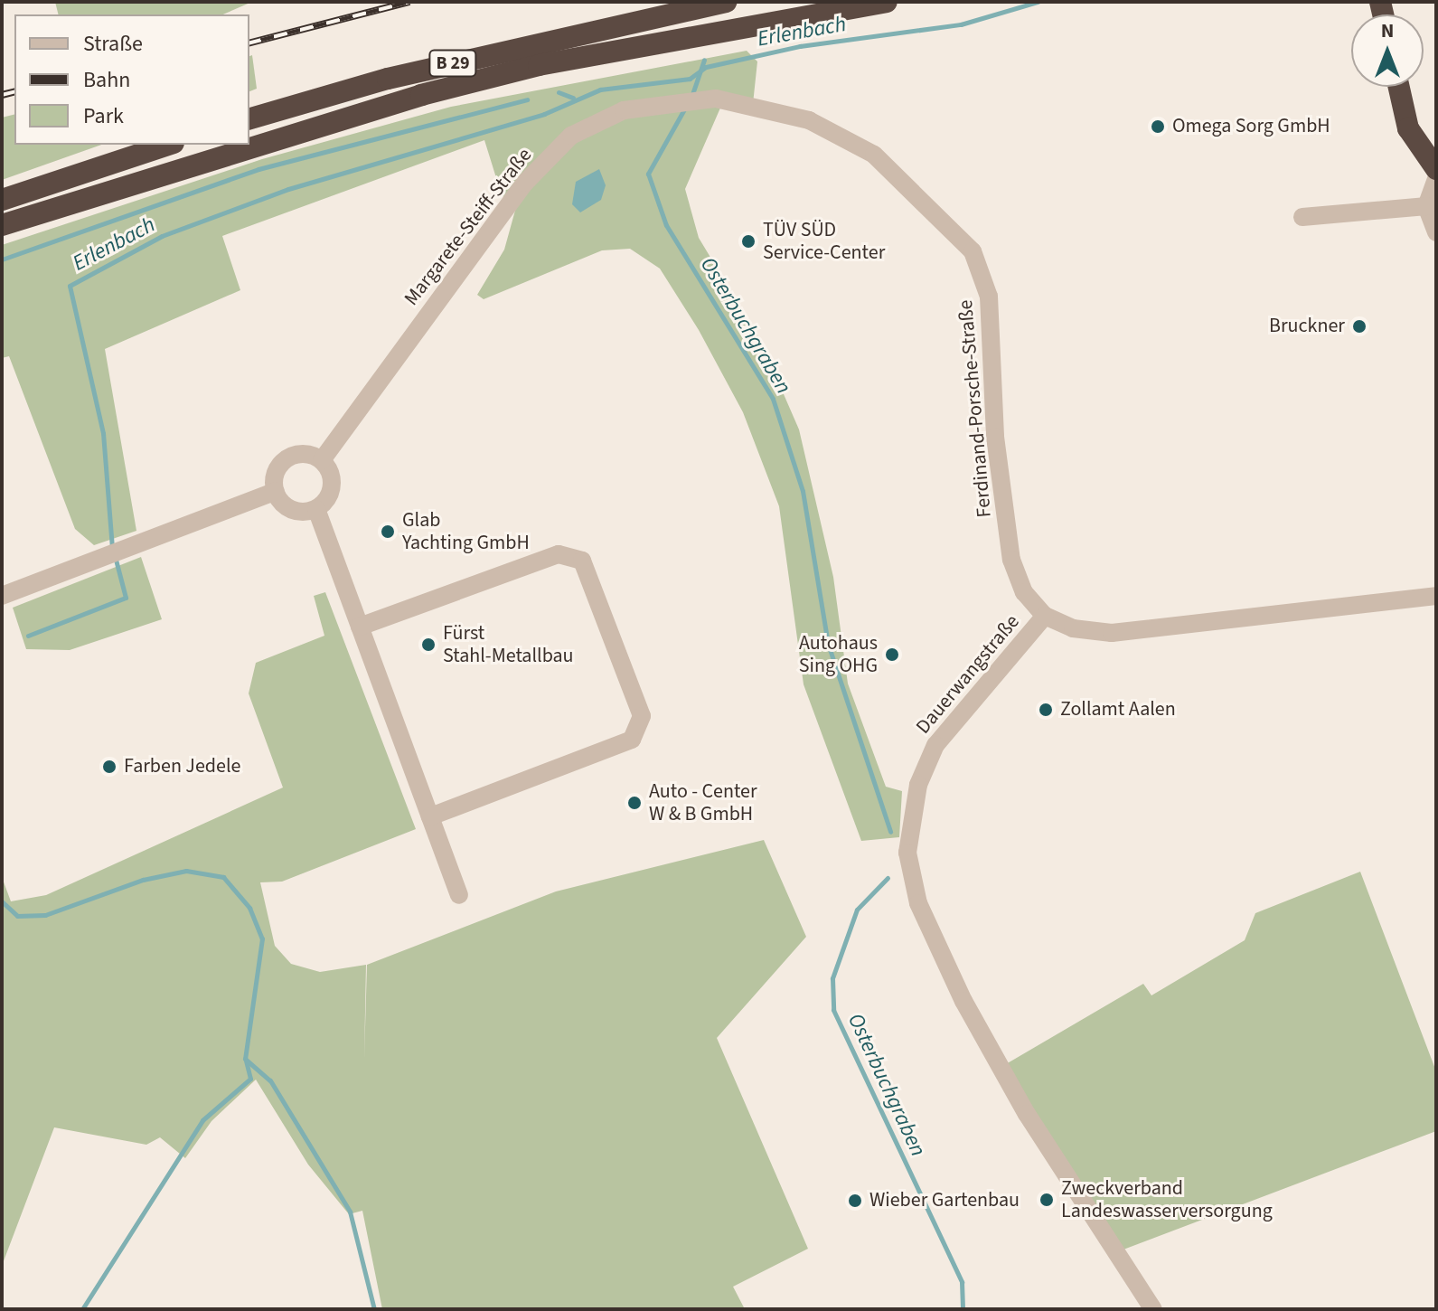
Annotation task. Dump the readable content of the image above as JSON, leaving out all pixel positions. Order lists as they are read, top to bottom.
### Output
{
  "streets": {
    "highway": ["B 29"],
    "street": ["Margarete-Steiff-Straße", "Ferdinand-Porsche-Straße", "Dauerwangstraße"]
  },
  "crossings": [
    ["Margarete-Steiff-Straße", "Ferdinand-Porsche-Straße"],
    ["Ferdinand-Porsche-Straße", "Dauerwangstraße"]
  ],
  "water": ["Erlenbach", "Osterbuchgraben"],
  "places": [
    "Omega Sorg GmbH",
    "TÜV SÜD Service-Center",
    "Bruckner",
    "Glab Yachting GmbH",
    "Fürst Stahl-Metallbau",
    "Autohaus Sing OHG",
    "Zollamt Aalen",
    "Farben Jedele",
    "Auto - Center W & B GmbH",
    "Zweckverband Landeswasserversorgung",
    "Wieber Gartenbau"
  ],
  "legend": ["Straße", "Bahn", "Park"],
  "north": "top"
}
